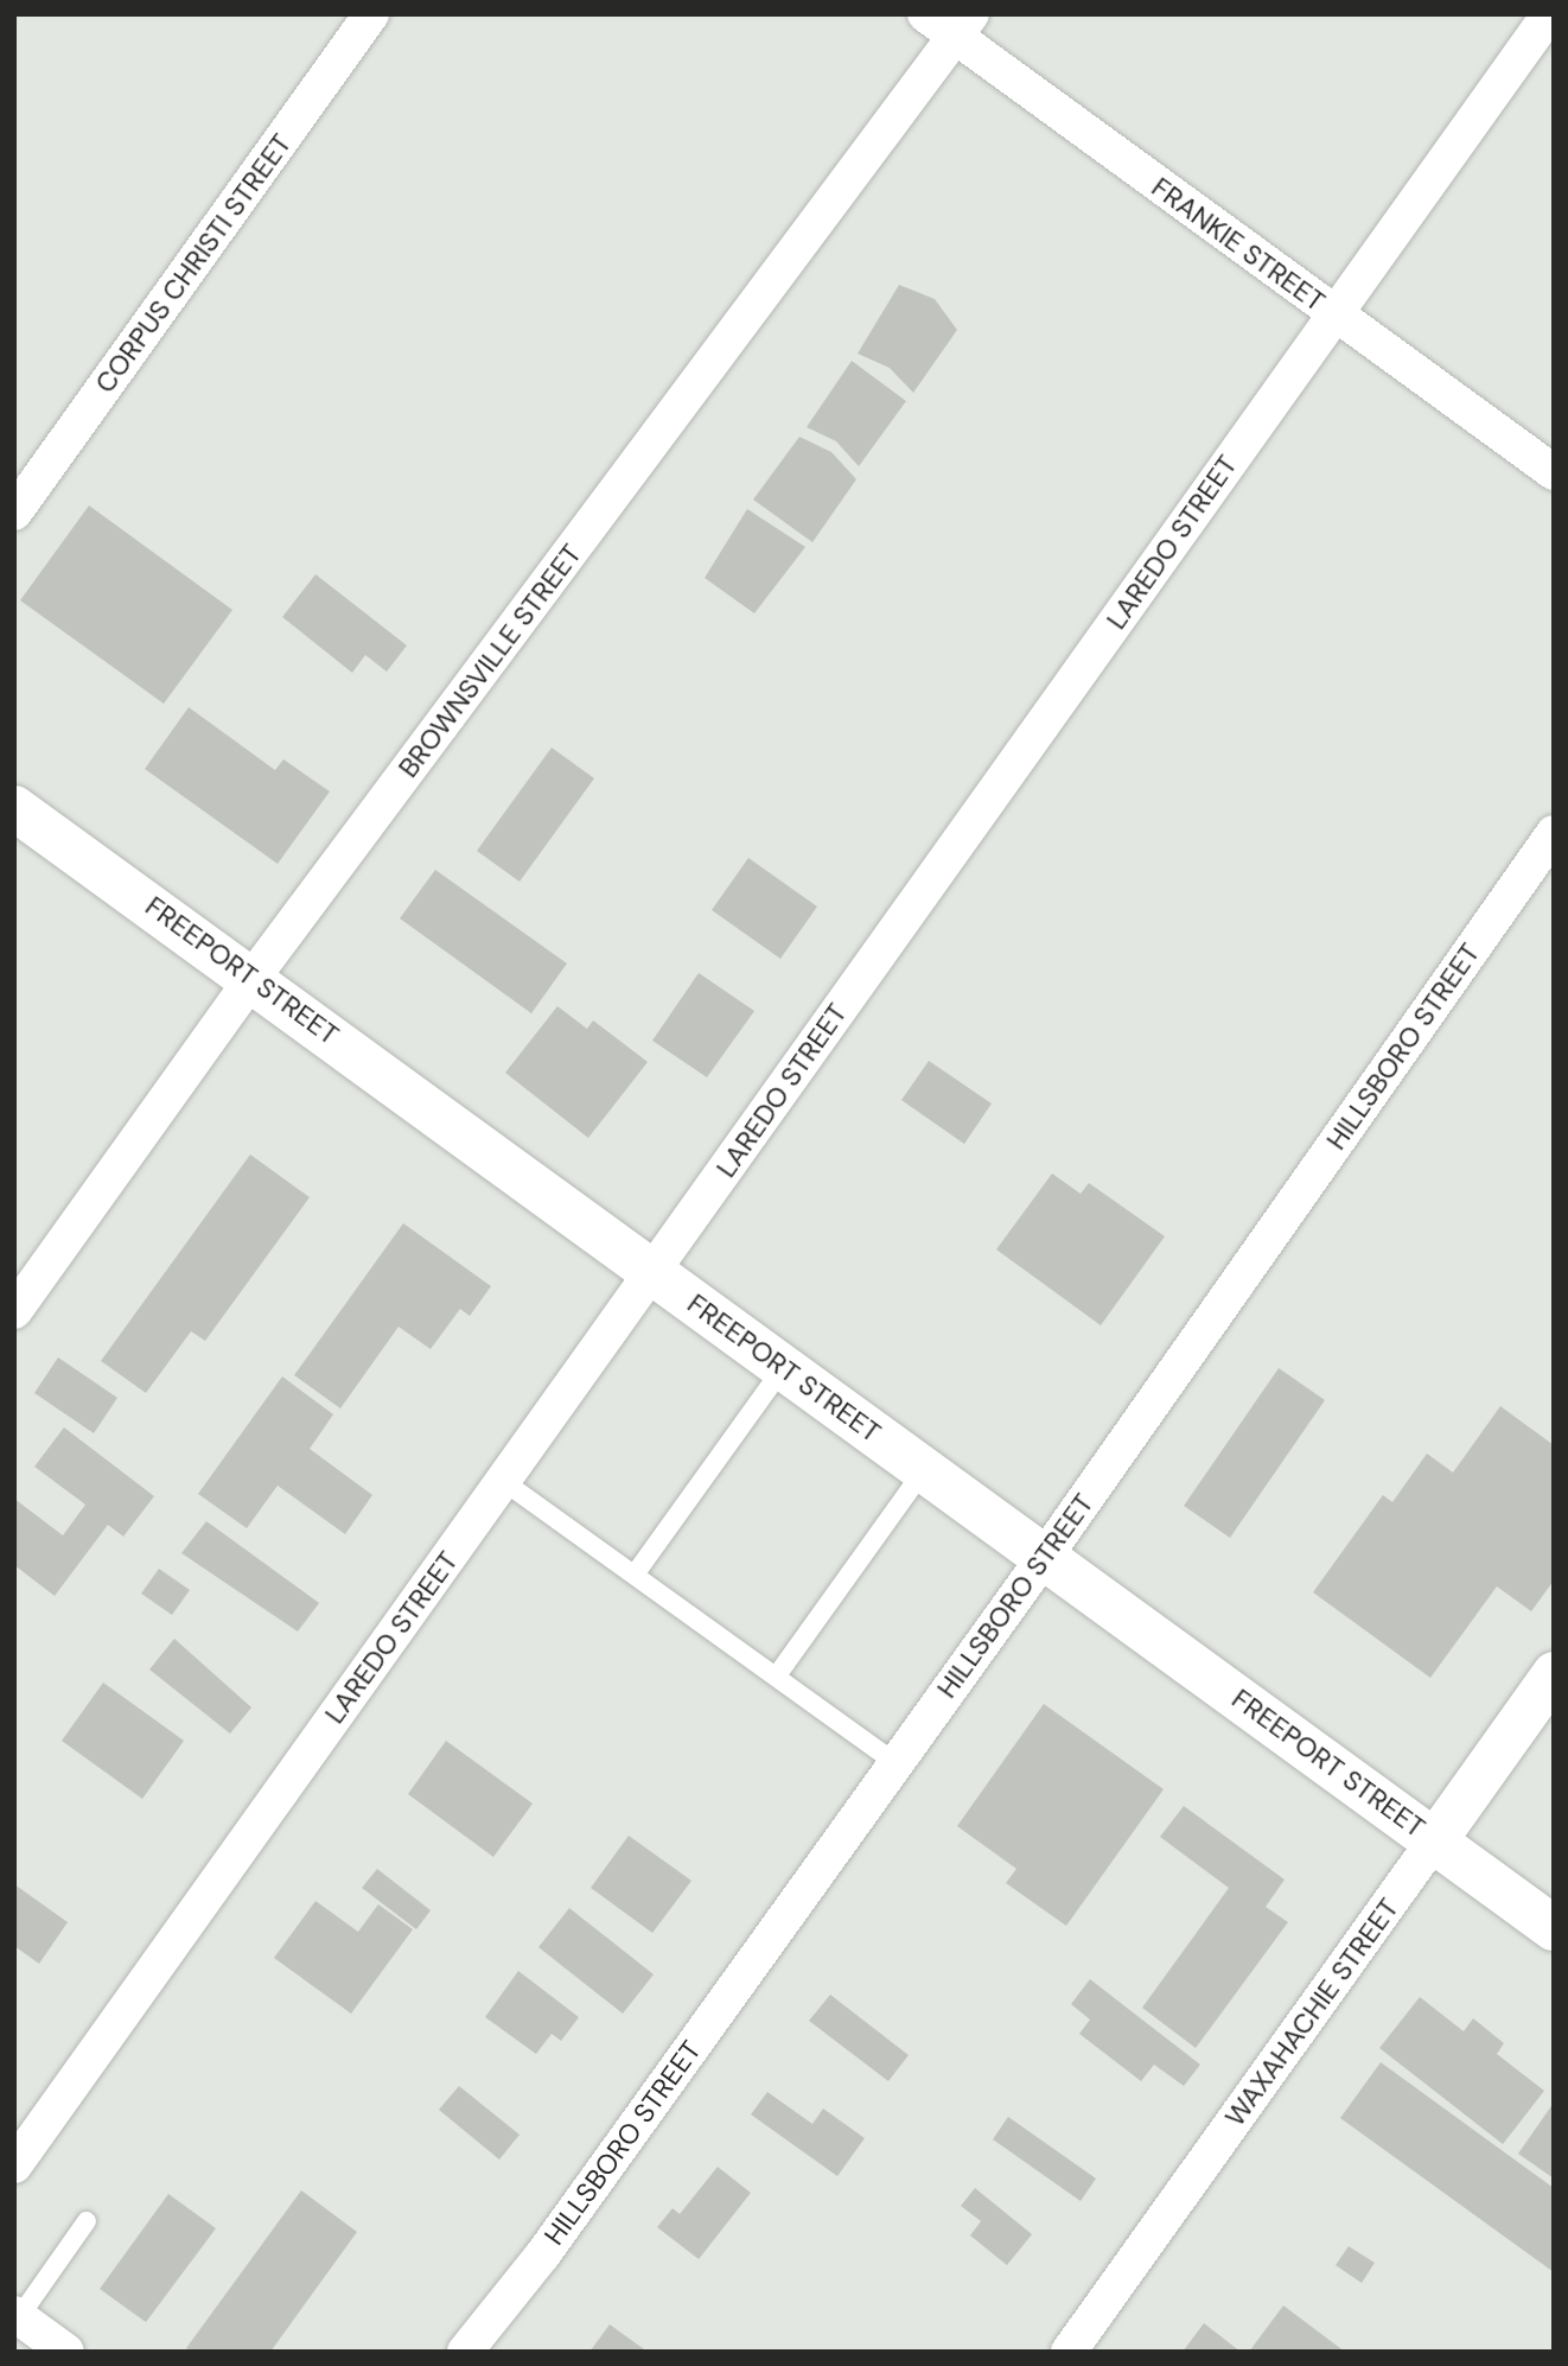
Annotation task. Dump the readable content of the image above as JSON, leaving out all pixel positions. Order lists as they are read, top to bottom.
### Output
{
  "streets": {
    "main road": ["FREEPORT STREET"],
    "street": [
      "FRANKIE STREET",
      "CORPUS CHRISTI STREET",
      "LAREDO STREET",
      "BROWNSVILLE STREET",
      "HILLSBORO STREET",
      "WAXAHACHIE STREET"
    ]
  },
  "crossings": [
    ["FRANKIE STREET", "LAREDO STREET"],
    ["FRANKIE STREET", "BROWNSVILLE STREET"],
    ["LAREDO STREET", "FREEPORT STREET"],
    ["BROWNSVILLE STREET", "FREEPORT STREET"],
    ["FREEPORT STREET", "HILLSBORO STREET"],
    ["FREEPORT STREET", "WAXAHACHIE STREET"]
  ]
}
